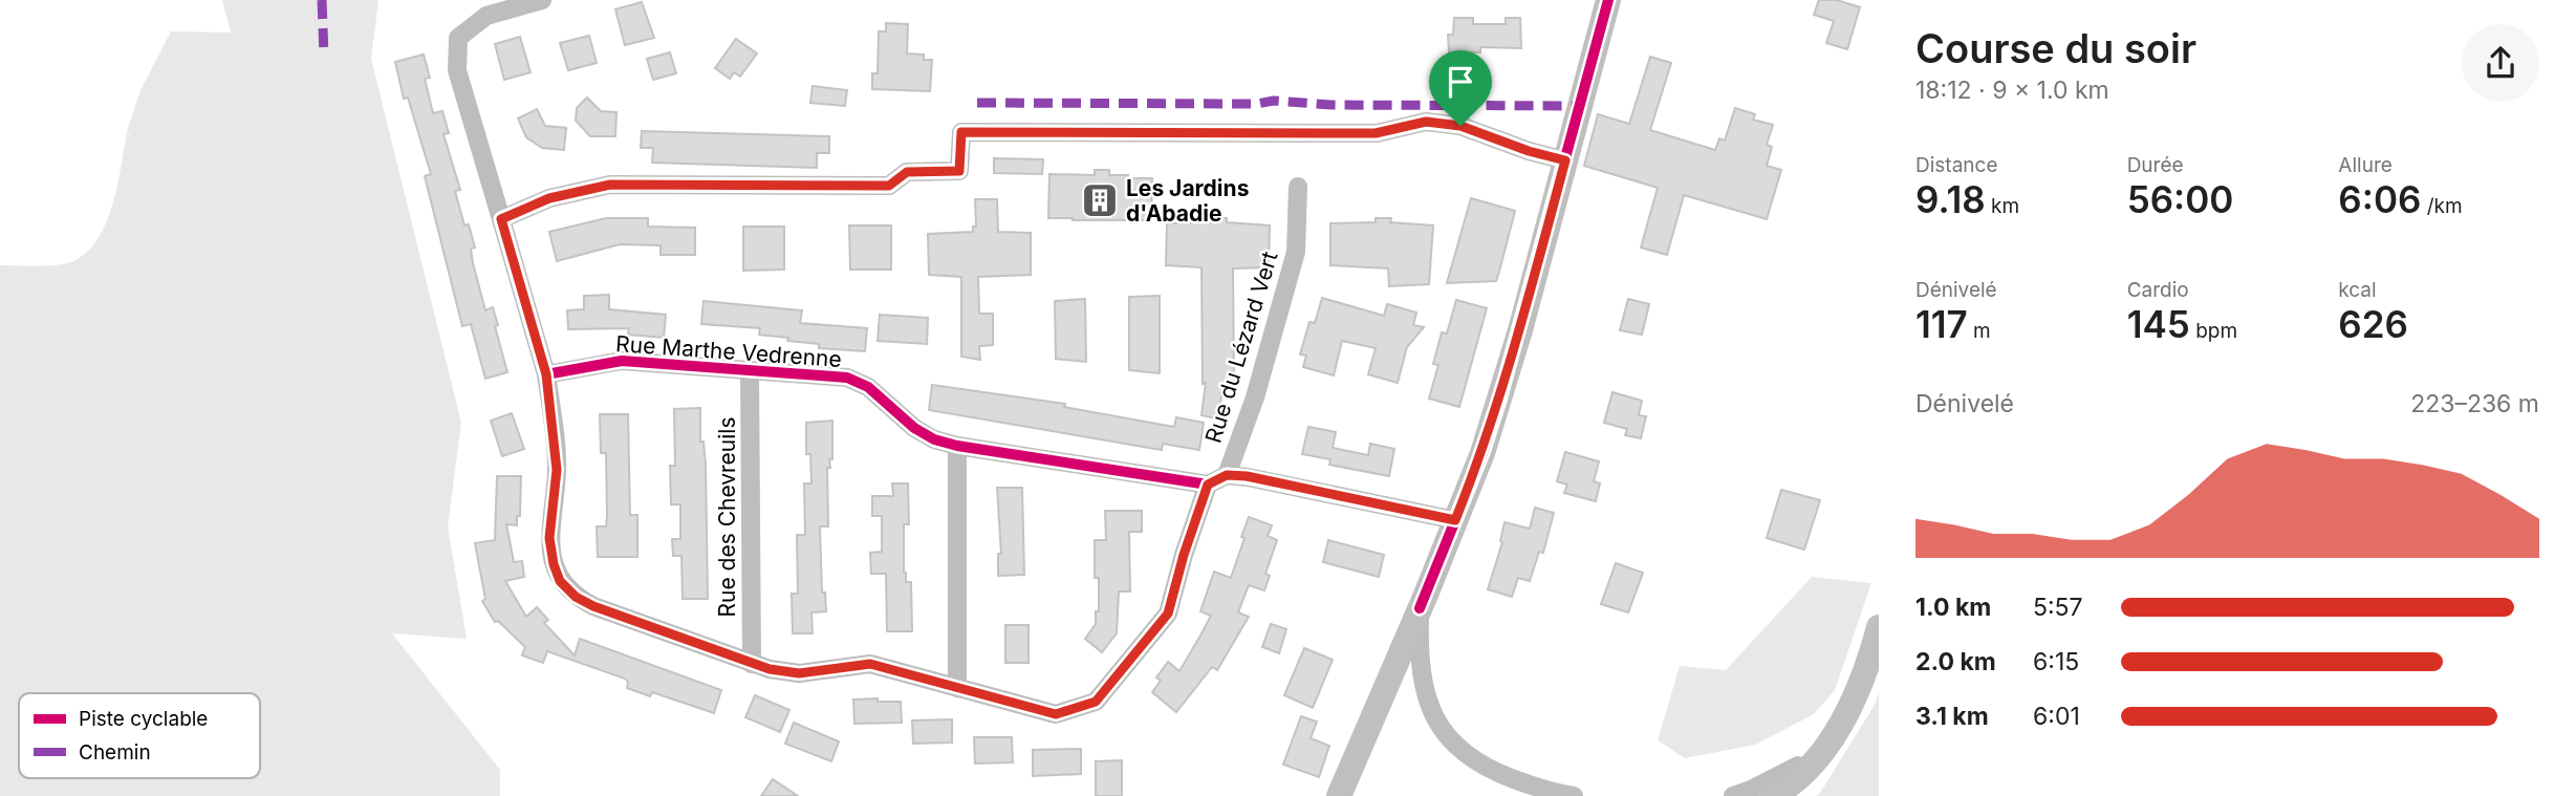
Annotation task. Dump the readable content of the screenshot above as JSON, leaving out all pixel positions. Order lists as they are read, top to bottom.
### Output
{
  "streets": {
    "street": ["Rue du Lézard Vert", "Rue Marthe Vedrenne", "Rue des Chevreuils"]
  },
  "crossings": [
    ["Rue Marthe Vedrenne", "Rue des Chevreuils"]
  ],
  "places": {
    "building": ["Les Jardins d'Abadie"]
  },
  "legend": ["Piste cyclable", "Chemin"],
  "page": {
    "heading": ["Course du soir", "18:12 · 9 × 1.0 km"],
    "stats": [
      ["Distance", "9.18 km"],
      ["Durée", "56:00"],
      ["Allure", "6:06 /km"],
      ["Dénivelé", "117 m"],
      ["Cardio", "145 bpm"],
      ["kcal", "626"]
    ],
    "chart": ["Dénivelé", "223–236 m"],
    "list": [
      {
        "name": "1.0 km",
        "note": "5:57"
      },
      {
        "name": "2.0 km",
        "note": "6:15"
      },
      {
        "name": "3.1 km",
        "note": "6:01"
      }
    ]
  }
}
